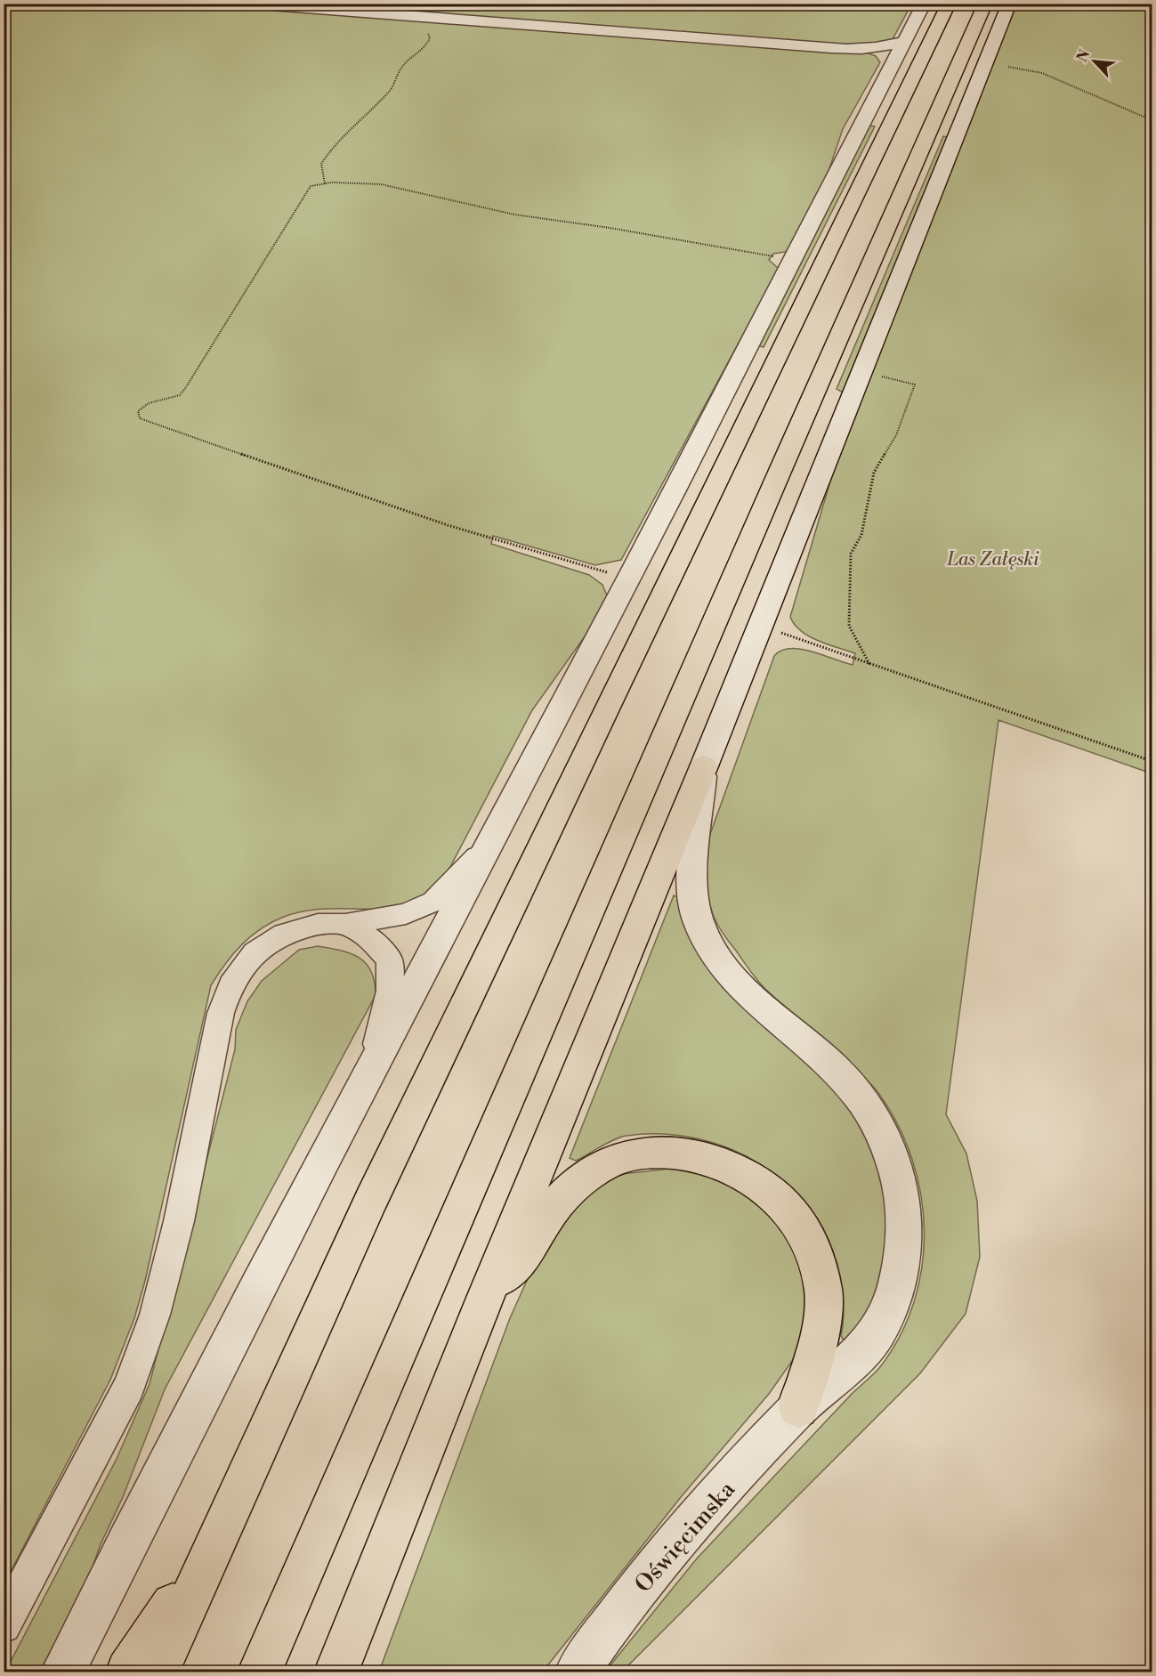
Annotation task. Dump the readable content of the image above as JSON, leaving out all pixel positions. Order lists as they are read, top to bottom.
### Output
{
  "streets": {
    "street": ["Oświęcimska"]
  },
  "parks": ["Las Załęski"],
  "north": "top left"
}
